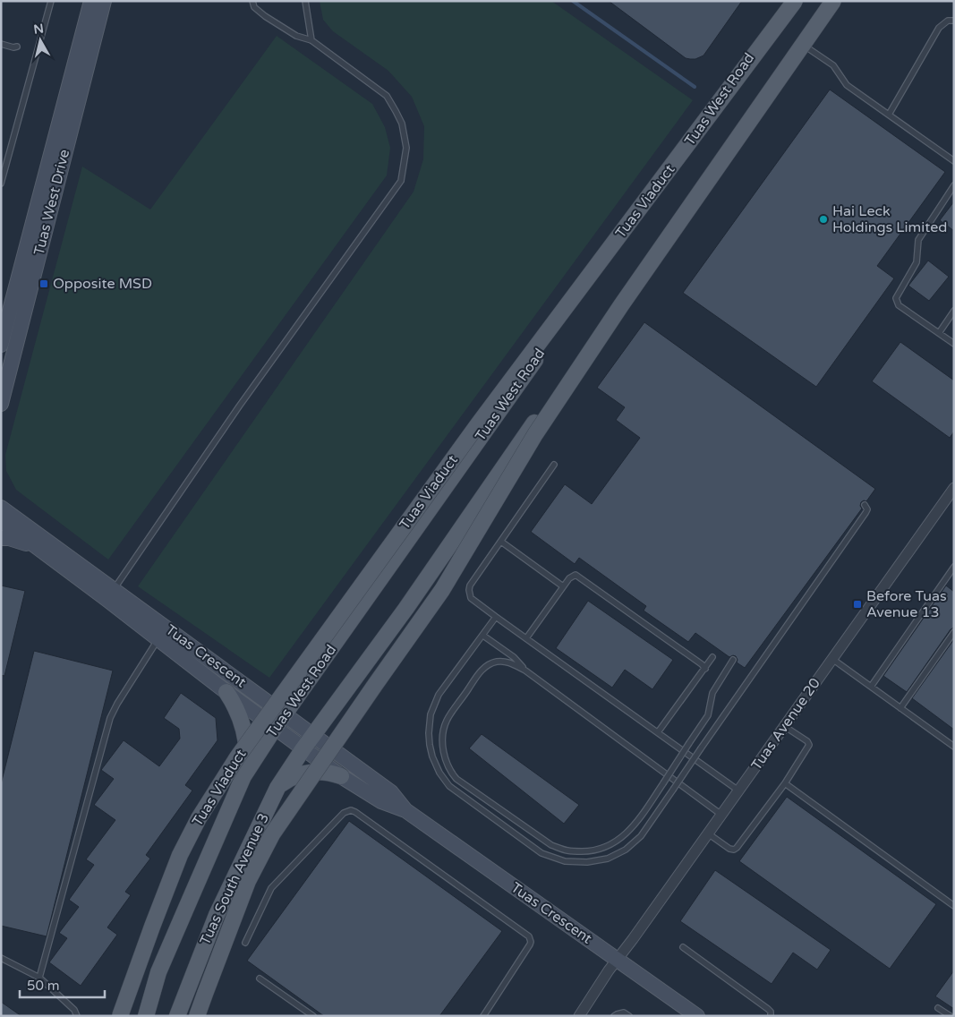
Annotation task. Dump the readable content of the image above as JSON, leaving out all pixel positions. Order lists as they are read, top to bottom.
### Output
{
  "streets": {
    "main road": ["Tuas West Road", "Tuas Viaduct", "Tuas South Avenue 3"],
    "street": ["Tuas West Drive", "Tuas Crescent", "Tuas Avenue 20"]
  },
  "crossings": [
    ["Tuas West Road", "Tuas Crescent"],
    ["Tuas Crescent", "Tuas Avenue 20"],
    ["Tuas Crescent", "Tuas South Avenue 3"]
  ],
  "places": {
    "other": ["Hai Leck Holdings Limited"],
    "transit": ["Opposite MSD", "Before Tuas Avenue 13"]
  },
  "scale_bar": "50 m",
  "north": "top"
}
